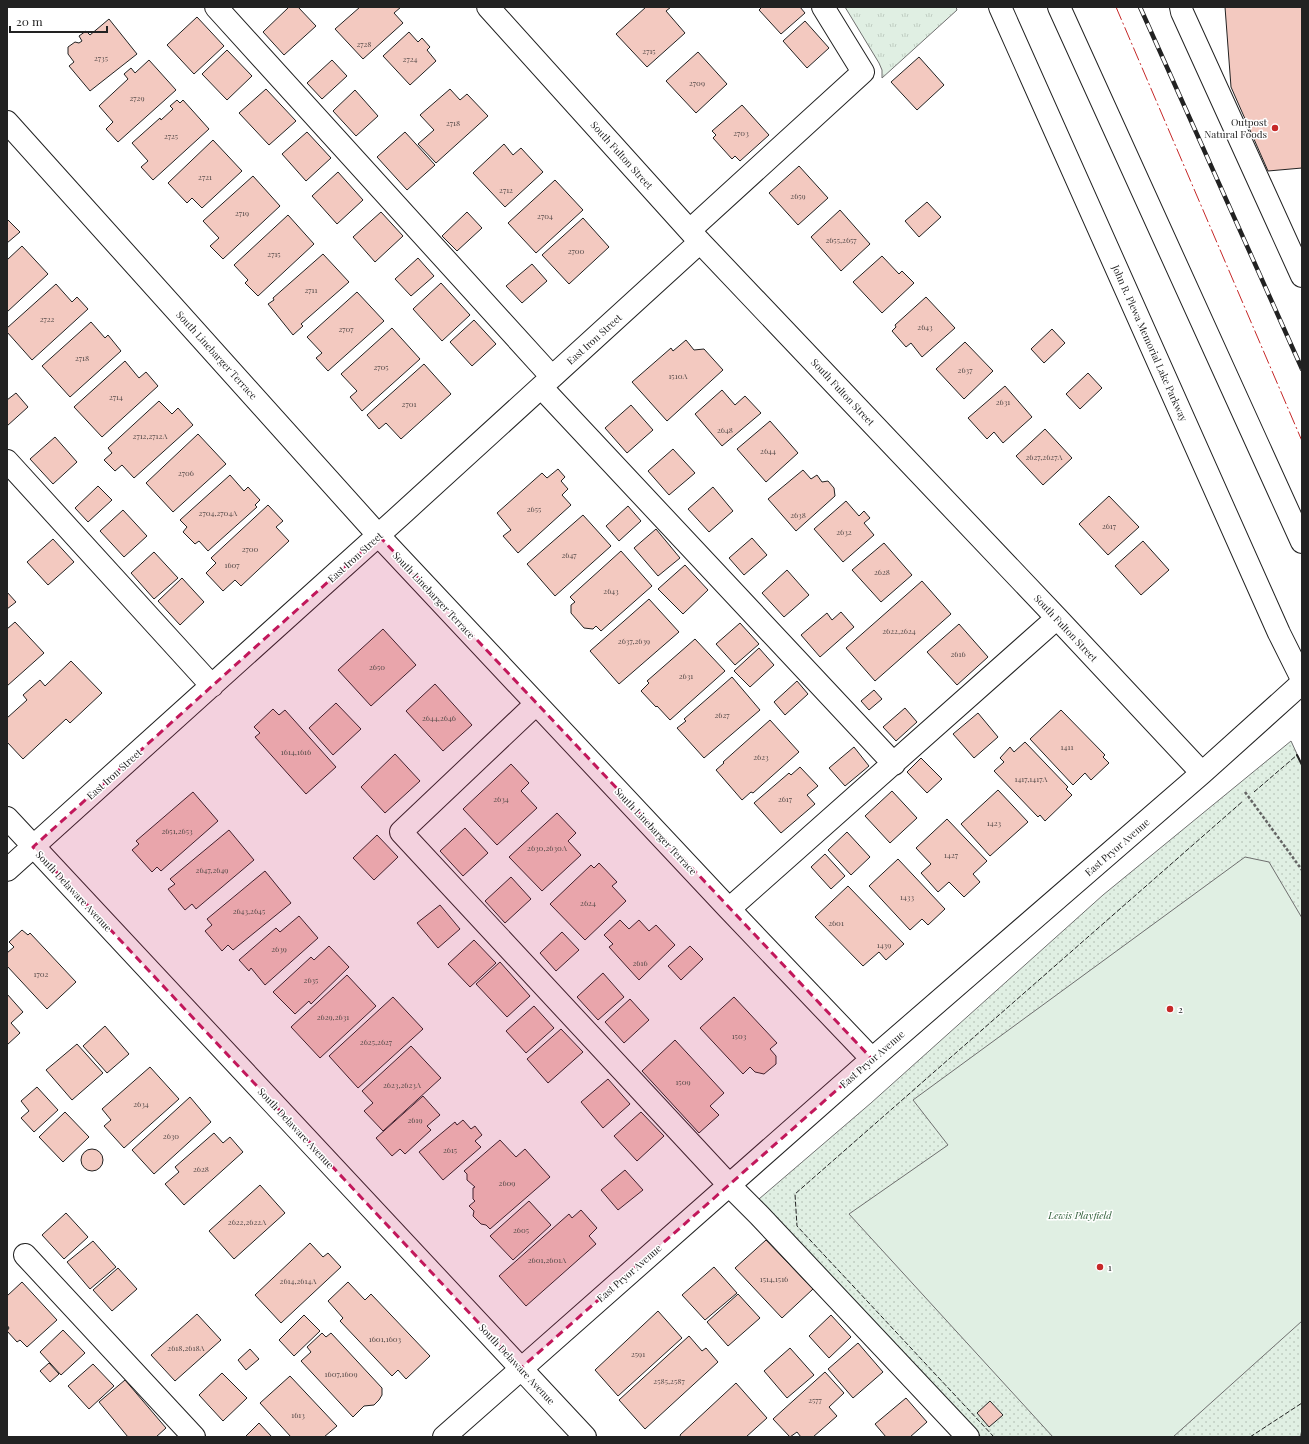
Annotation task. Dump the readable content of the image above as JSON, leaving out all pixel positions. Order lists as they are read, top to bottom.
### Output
{
  "streets": {
    "street": [
      "South Fulton Street",
      "East Iron Street",
      "John R. Plewa Memorial Lake Parkway",
      "South Linebarger Terrace",
      "East Pryor Avenue",
      "South Delaware Avenue"
    ]
  },
  "crossings": [
    ["South Fulton Street", "East Iron Street"],
    ["South Fulton Street", "East Pryor Avenue"],
    ["East Iron Street", "South Linebarger Terrace"],
    ["East Iron Street", "South Delaware Avenue"],
    ["South Linebarger Terrace", "East Pryor Avenue"],
    ["East Pryor Avenue", "South Delaware Avenue"]
  ],
  "parks": ["Lewis Playfield"],
  "places": ["Outpost Natural Foods", "2", "1"],
  "house_numbers": [
    "2728",
    "2715",
    "2735",
    "2724",
    "2709",
    "2729",
    "2718",
    "2703",
    "2725",
    "2721",
    "2712",
    "2659",
    "2719",
    "2704",
    "2655,2657",
    "2700",
    "2715",
    "2711",
    "2722",
    "2643",
    "2707",
    "2718",
    "2705",
    "2637",
    "1510A",
    "2714",
    "2631",
    "2701",
    "2648",
    "2712,2712A",
    "2644",
    "2627,2627A",
    "2706",
    "2655",
    "2704,2704A",
    "2638",
    "2617",
    "2632",
    "2700",
    "2647",
    "1607",
    "2628",
    "2643",
    "2622,2624",
    "2637,2639",
    "2616",
    "2650",
    "2631",
    "2627",
    "2644,2646",
    "1411",
    "1614,1616",
    "2623",
    "1417,1417A",
    "2634",
    "2617",
    "1423",
    "2651,2653",
    "2630,2630A",
    "1427",
    "2647,2649",
    "1433",
    "2624",
    "2643,2645",
    "2601",
    "1439",
    "2639",
    "2616",
    "1702",
    "2635",
    "2629,2631",
    "1503",
    "2625,2627",
    "1509",
    "2623,2623A",
    "2634",
    "2619",
    "2630",
    "2615",
    "2628",
    "2609",
    "2622,2622A",
    "2605",
    "2601,2601A",
    "1514,1516",
    "2614,2614A",
    "1601,1603",
    "2618,2618A",
    "2591",
    "1607,1609",
    "2585,2587",
    "2577",
    "1613"
  ],
  "scale_bar": "20 m"
}
